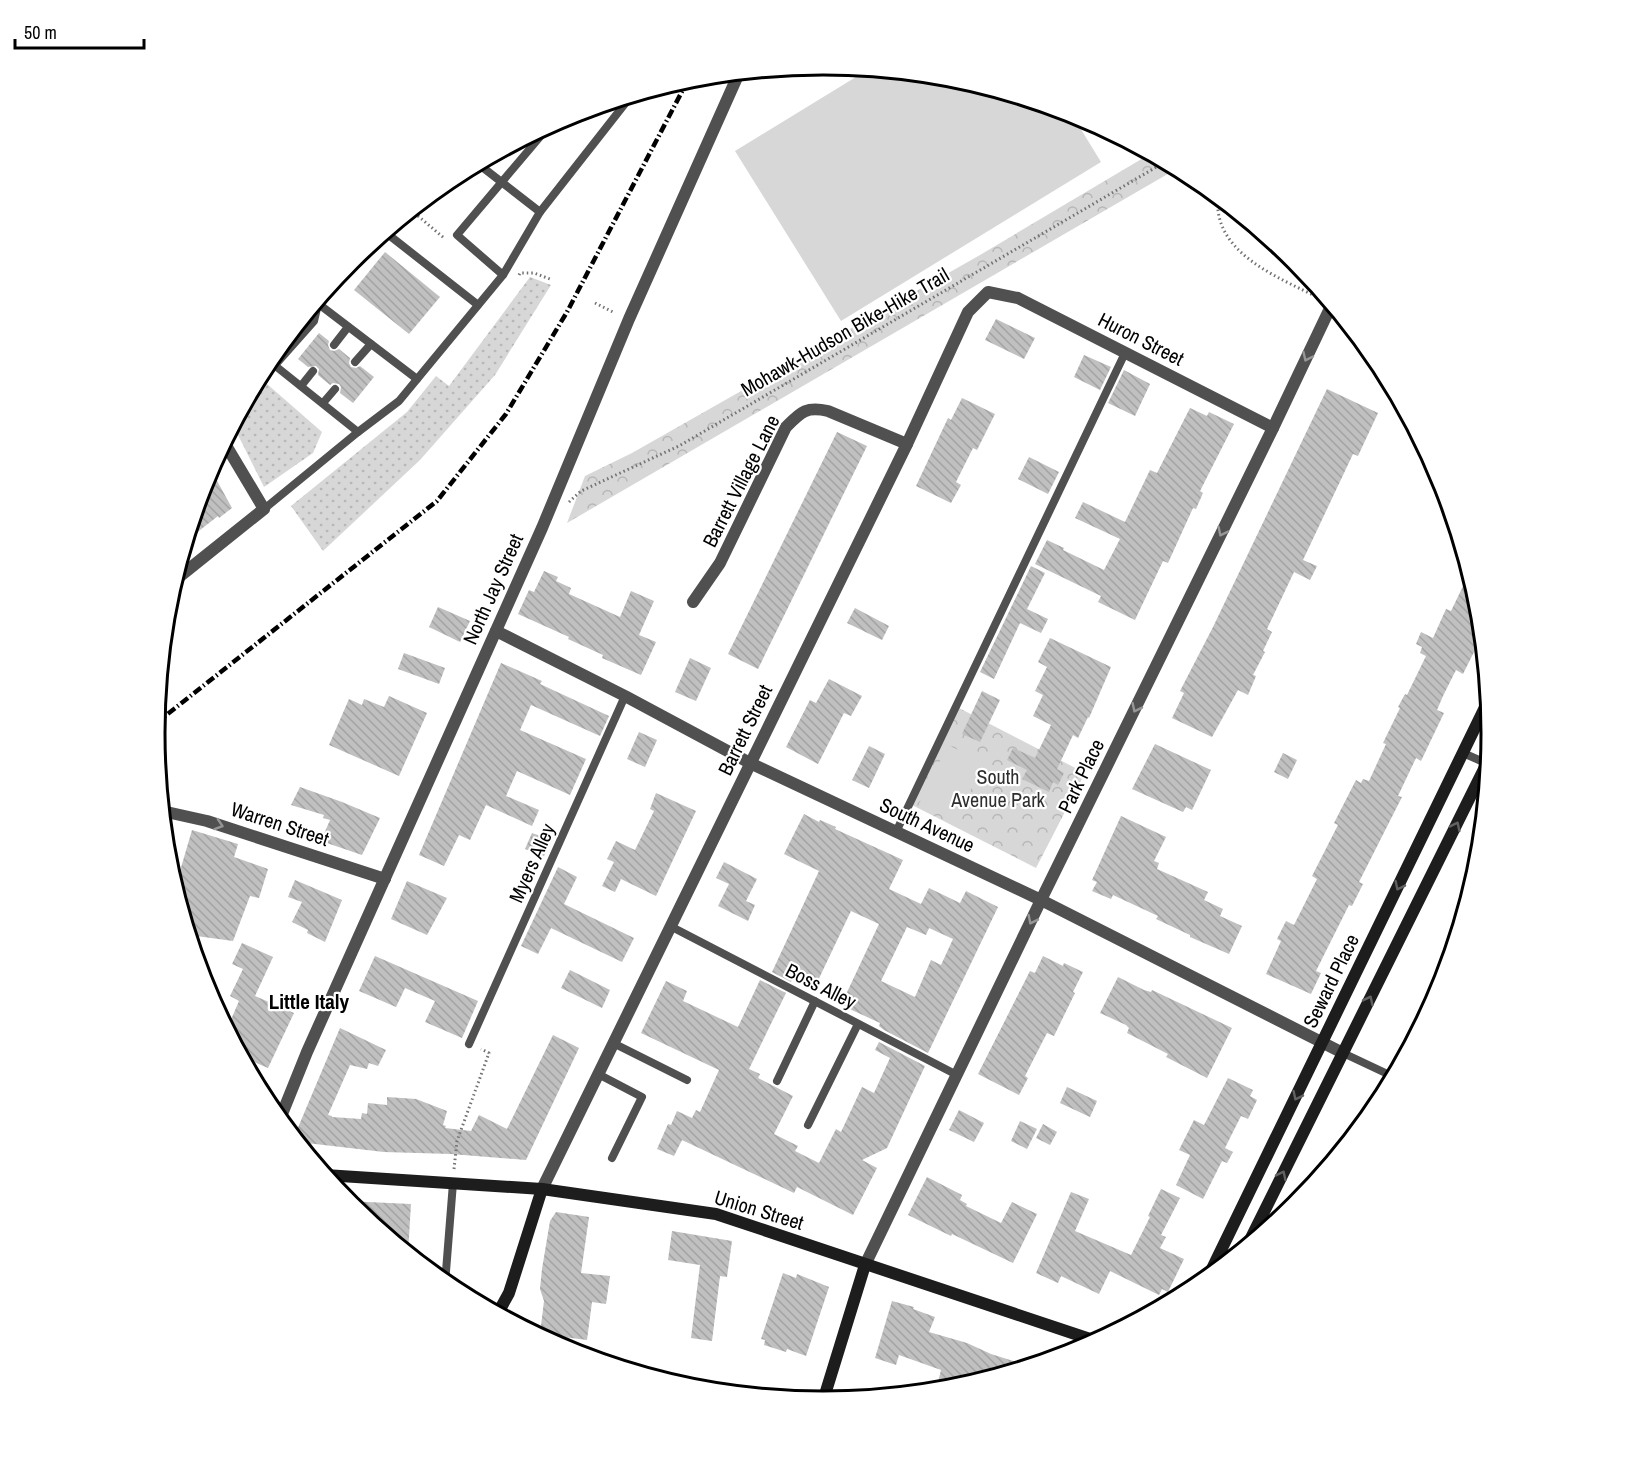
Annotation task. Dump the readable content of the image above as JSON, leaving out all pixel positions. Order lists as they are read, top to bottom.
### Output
{
  "streets": {
    "street": [
      "Huron Street",
      "Barrett Village Lane",
      "North Jay Street",
      "Barrett Street",
      "Park Place",
      "Warren Street",
      "South Avenue",
      "Seward Place",
      "Union Street"
    ],
    "lane": ["Myers Alley", "Boss Alley"],
    "path": ["Mohawk-Hudson Bike-Hike Trail"]
  },
  "crossings": [
    ["Huron Street", "Barrett Street"],
    ["Huron Street", "Park Place"],
    ["Barrett Village Lane", "Barrett Street"],
    ["North Jay Street", "Warren Street"],
    ["North Jay Street", "South Avenue"],
    ["Barrett Street", "South Avenue"],
    ["Barrett Street", "Boss Alley"],
    ["Barrett Street", "Union Street"],
    ["Park Place", "South Avenue"],
    ["Park Place", "Boss Alley"],
    ["Park Place", "Union Street"],
    ["South Avenue", "Myers Alley"],
    ["South Avenue", "Seward Place"]
  ],
  "one_way": ["Park Place", "Warren Street"],
  "districts": ["Little Italy"],
  "parks": ["South Avenue Park"],
  "scale_bar": "50 m"
}
